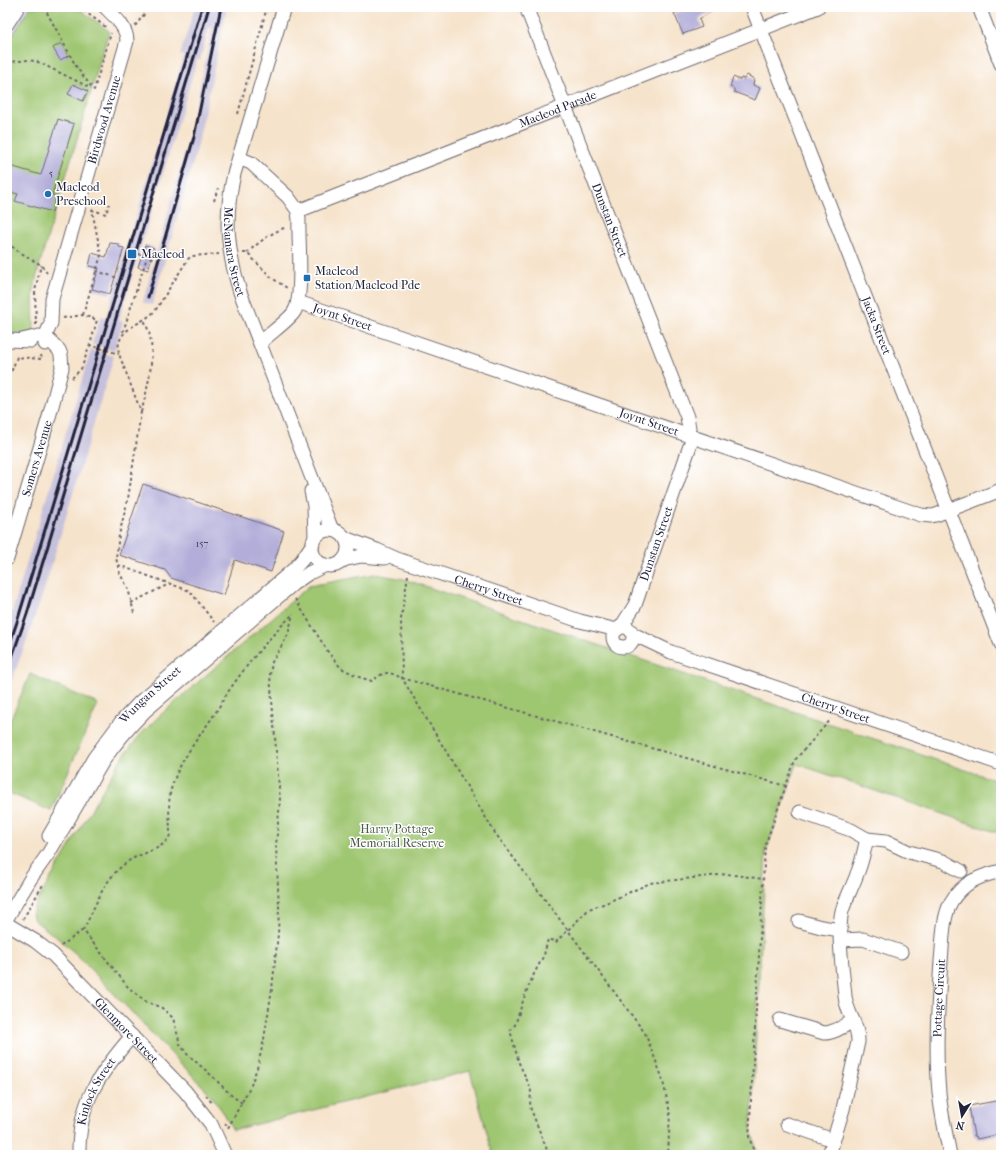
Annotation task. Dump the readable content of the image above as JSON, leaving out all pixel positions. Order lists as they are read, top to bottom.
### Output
{
  "streets": {
    "street": [
      "Macleod Parade",
      "Birdwood Avenue",
      "Dunstan Street",
      "McNamara Street",
      "Joynt Street",
      "Jacka Street",
      "Somers Avenue",
      "Cherry Street",
      "Wungan Street",
      "Pottage Circuit",
      "Glenmore Street",
      "Kinlock Street"
    ]
  },
  "crossings": [
    ["Macleod Parade", "Dunstan Street"],
    ["Macleod Parade", "Jacka Street"],
    ["Dunstan Street", "Joynt Street"],
    ["Dunstan Street", "Cherry Street"],
    ["McNamara Street", "Cherry Street"],
    ["McNamara Street", "Wungan Street"],
    ["Joynt Street", "Jacka Street"],
    ["Cherry Street", "Wungan Street"],
    ["Glenmore Street", "Kinlock Street"]
  ],
  "parks": ["Harry Pottage Memorial Reserve"],
  "places": {
    "other": ["Macleod Preschool"],
    "transit": ["Macleod", "Macleod Station/Macleod Pde"]
  },
  "house_numbers": ["5", "157"],
  "north": "bottom"
}
